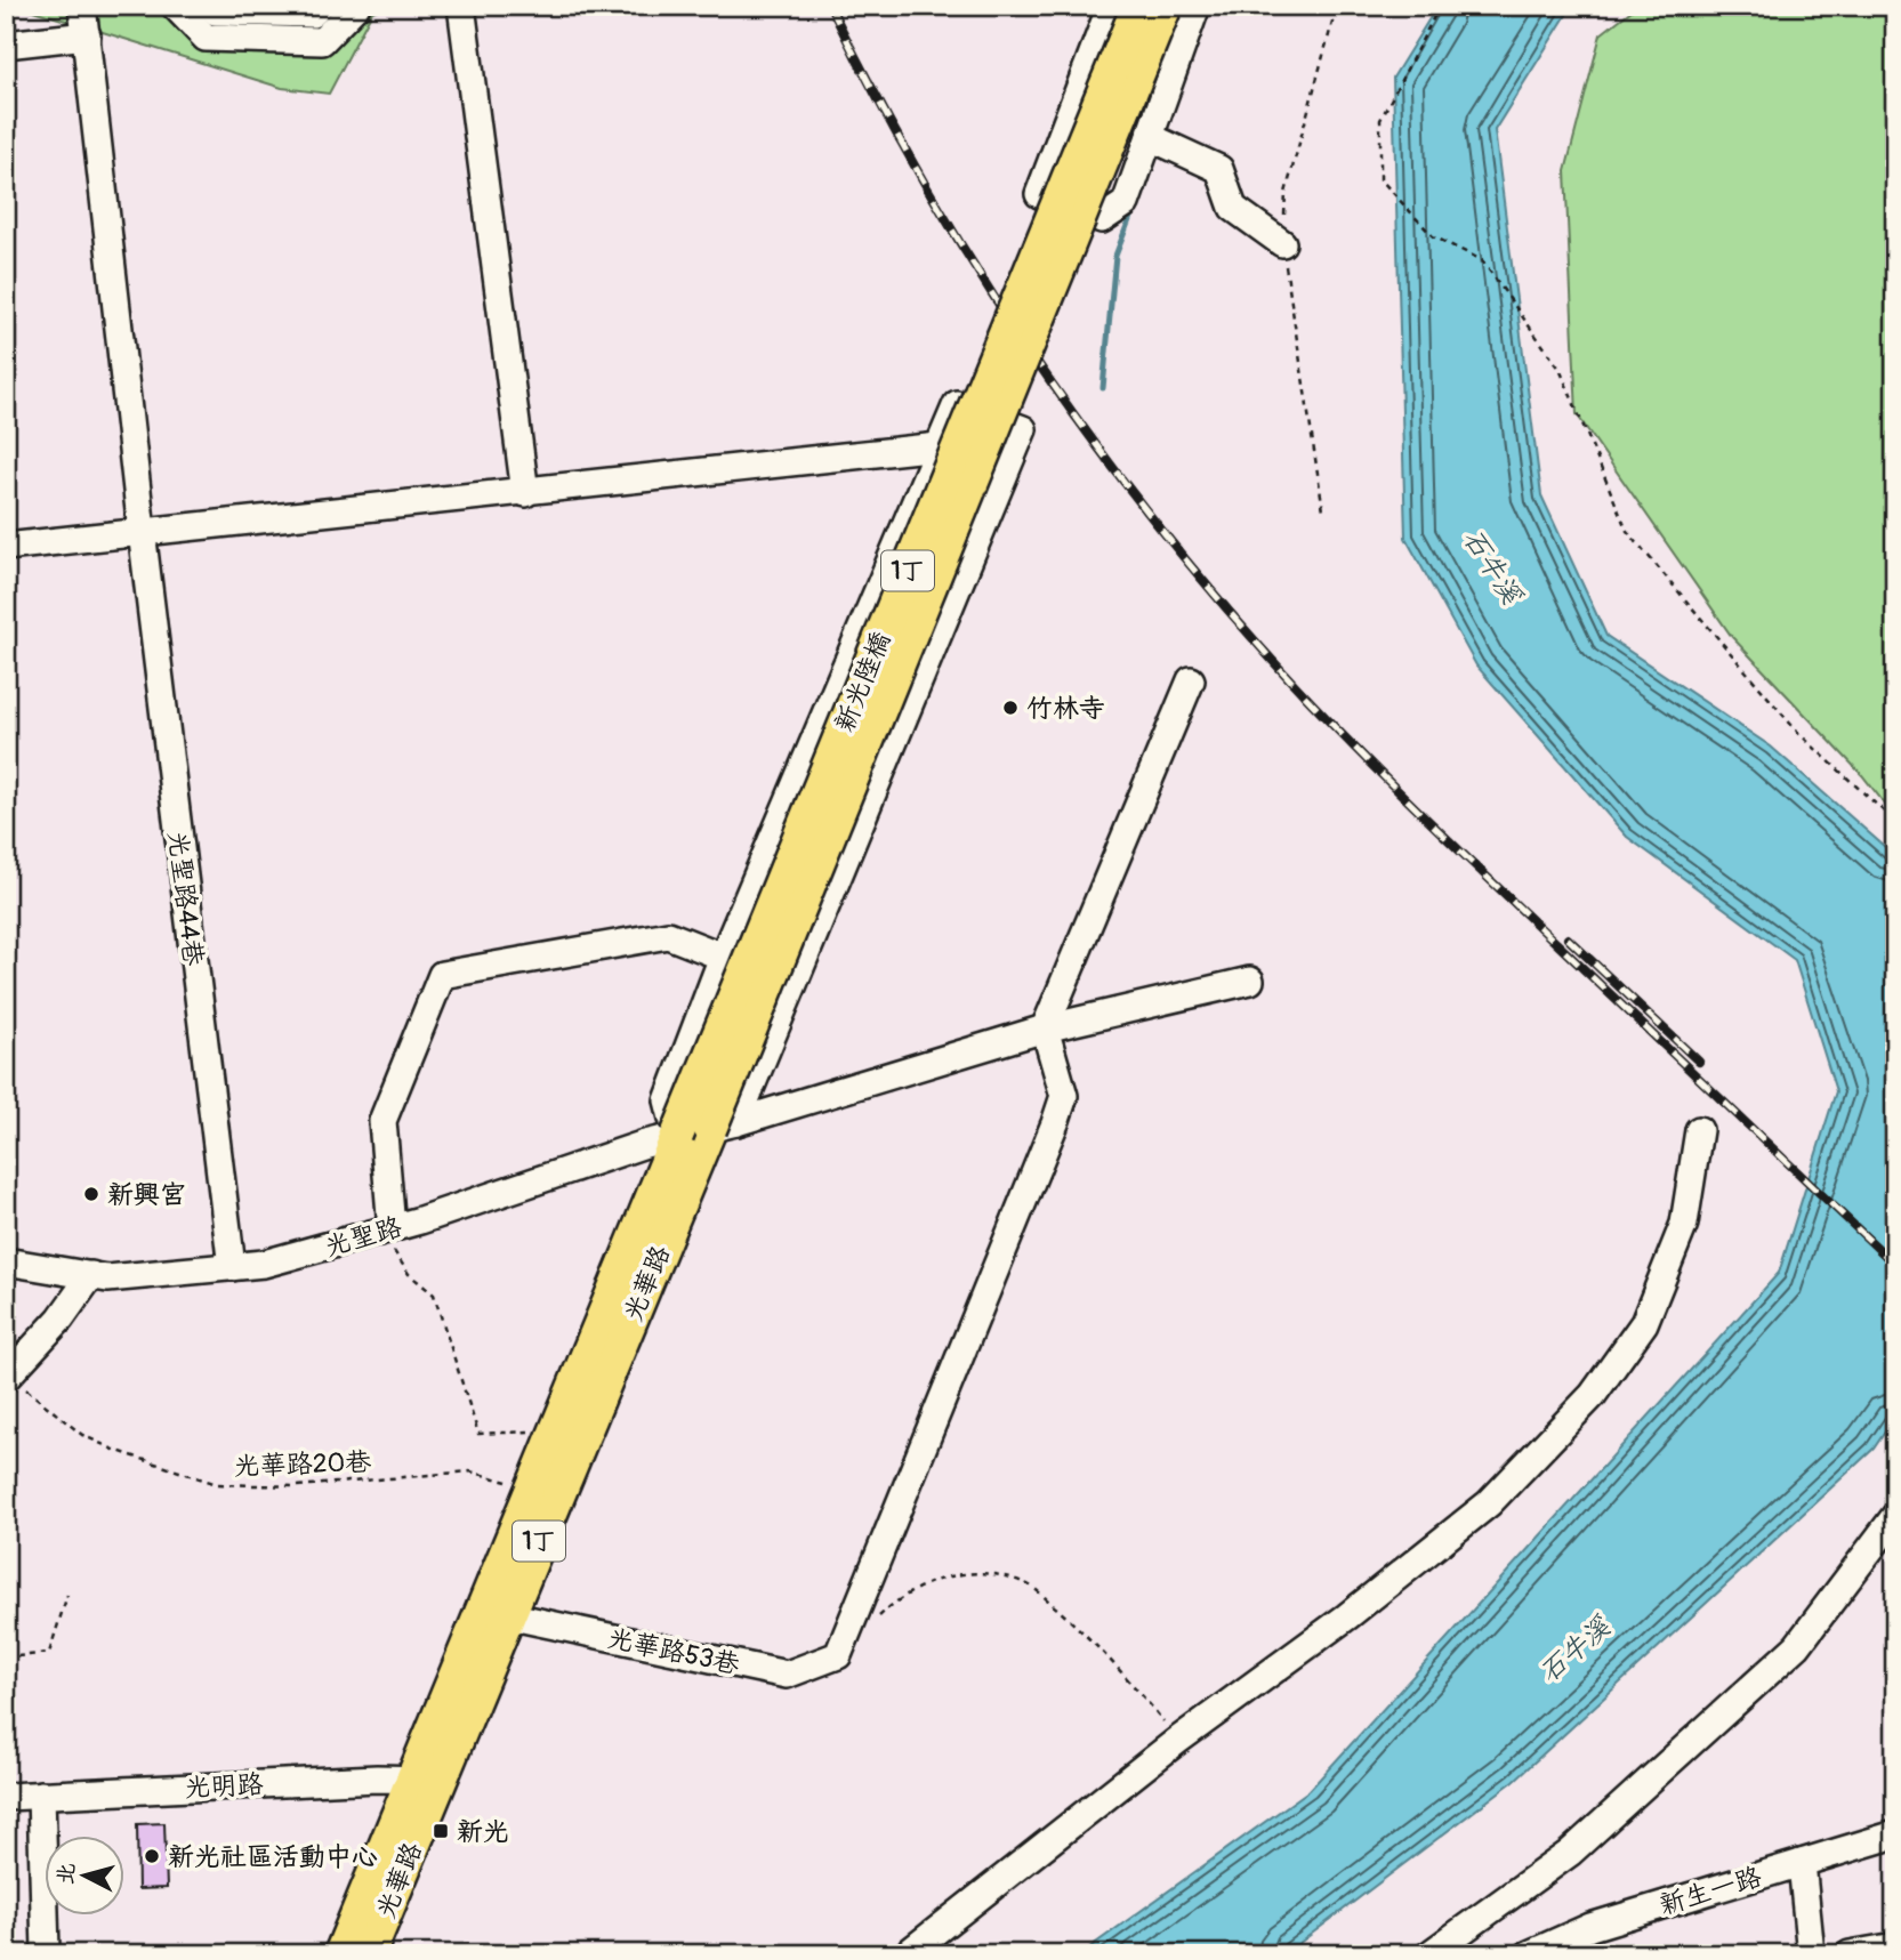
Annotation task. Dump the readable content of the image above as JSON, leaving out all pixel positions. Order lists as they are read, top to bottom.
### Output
{
  "streets": {
    "main road": ["1丁", "新光陸橋", "光華路"],
    "street": [
      "光聖路44巷",
      "光聖路",
      "光華路53巷",
      "光明路",
      "新生一路"
    ],
    "path": ["光華路20巷"]
  },
  "crossings": [
    ["新光陸橋", "光聖路"],
    ["新光陸橋", "光華路"],
    ["光聖路44巷", "光聖路"],
    ["光聖路", "光華路"],
    ["光華路", "光華路20巷"],
    ["光華路", "光華路53巷"],
    ["光華路", "光明路"]
  ],
  "water": ["石牛溪"],
  "places": {
    "other": ["竹林寺", "新興宮", "新光社區活動中心"],
    "transit": ["新光"]
  },
  "north": "left"
}
